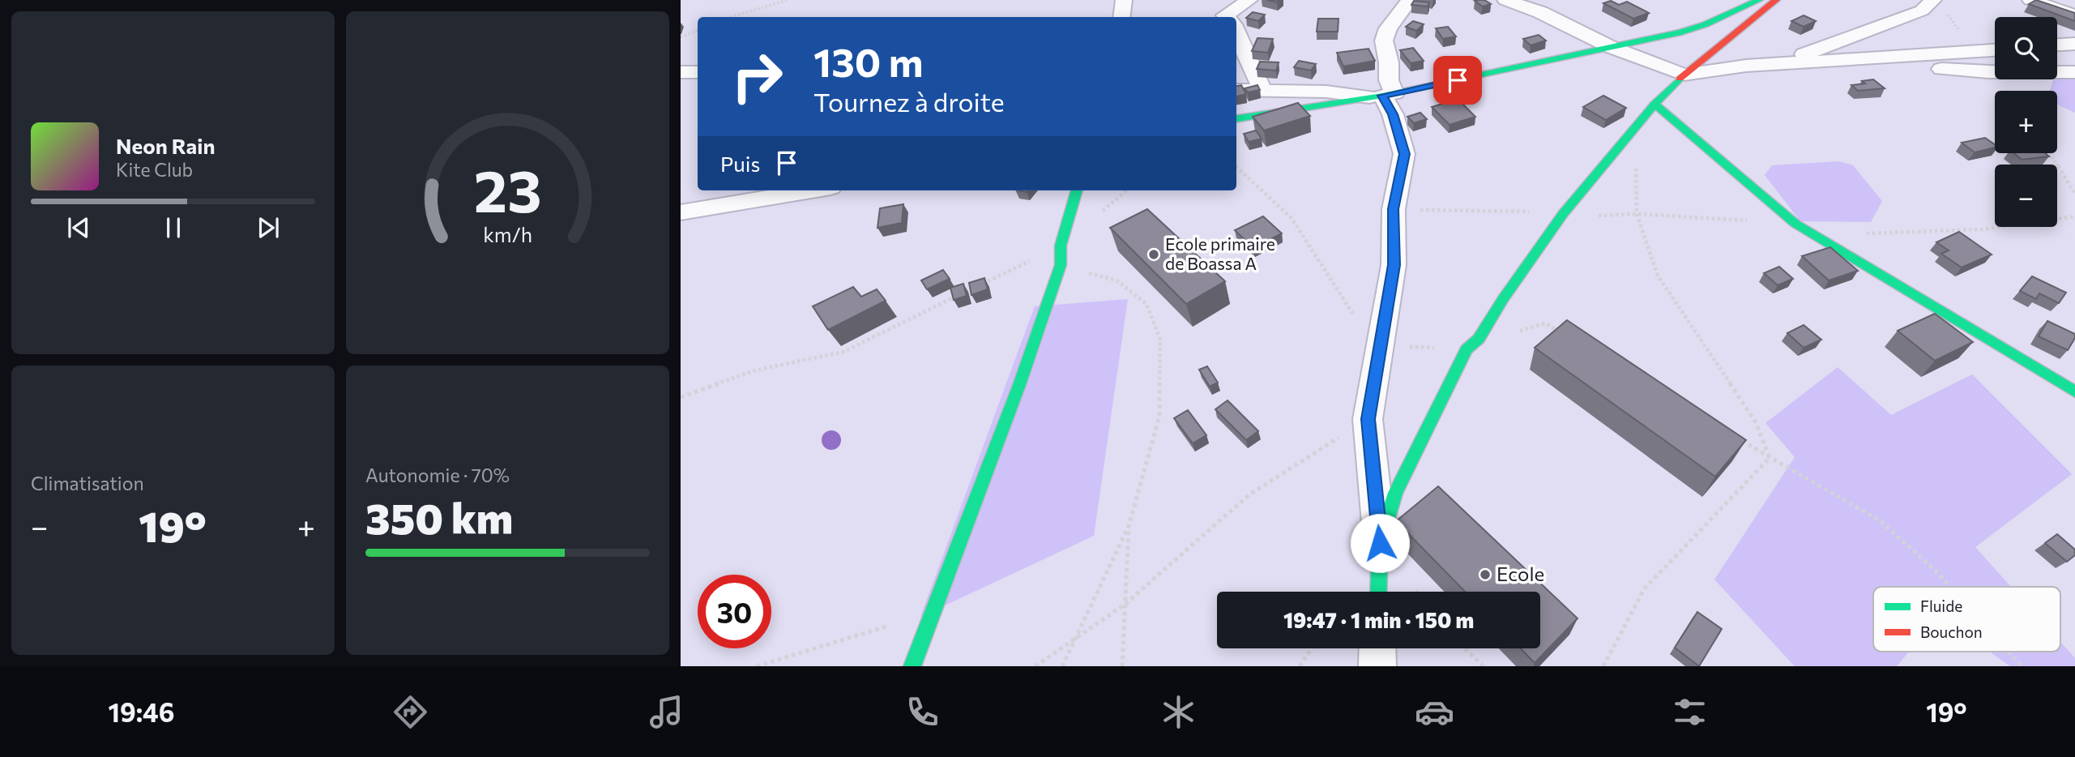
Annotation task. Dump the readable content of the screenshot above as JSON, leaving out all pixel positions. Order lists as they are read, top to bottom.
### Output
{
  "places": ["Ecole primaire de Boassa A", "Ecole"],
  "legend": ["Fluide", "Bouchon"],
  "page": {
    "map_buttons": ["+", "−"],
    "turn": ["130 m", "Tournez à droite"],
    "song": ["Neon Rain", "Kite Club"],
    "then": "Puis",
    "tile": [
      "Climatisation",
      ["Autonomie · 70%", "350 km"]
    ],
    "heat": ["−", "19°", "+"],
    "limit": "30",
    "trip": "19:47 · 1 min · 150 m",
    "tabs": ["19:46", "19°"],
    "gauge": ["23", "km/h"]
  }
}
